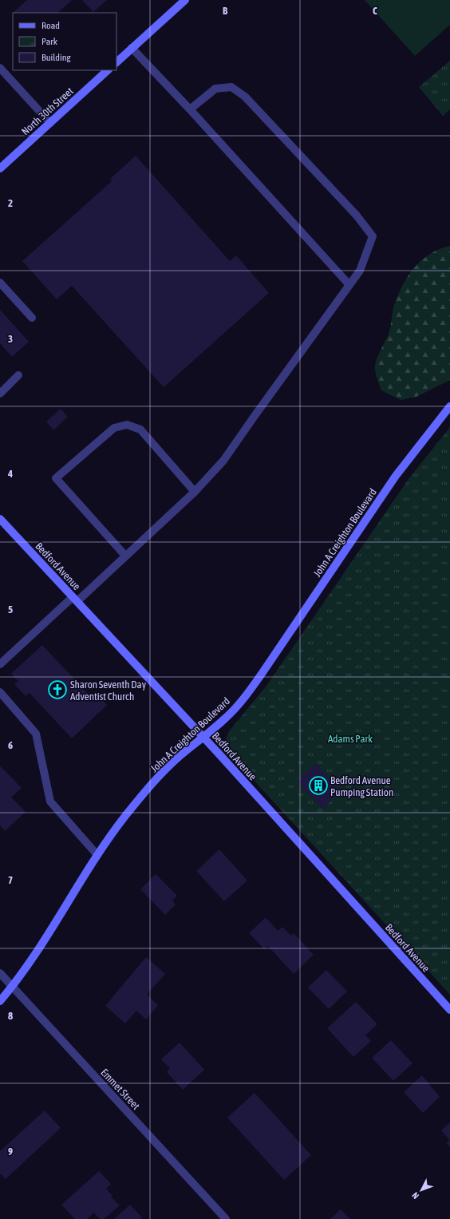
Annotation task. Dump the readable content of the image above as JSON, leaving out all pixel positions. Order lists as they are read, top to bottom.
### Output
{
  "streets": {
    "street": [
      "North 30th Street",
      "John A Creighton Boulevard",
      "Bedford Avenue",
      "Emmet Street"
    ]
  },
  "crossings": [
    ["John A Creighton Boulevard", "Bedford Avenue"],
    ["John A Creighton Boulevard", "Emmet Street"]
  ],
  "parks": ["Adams Park"],
  "places": {
    "church": ["Sharon Seventh Day Adventist Church"],
    "building": ["Bedford Avenue Pumping Station"]
  },
  "legend": ["Road", "Park", "Building"],
  "north": "bottom left",
  "grid": {
    "columns": ["B", "C"],
    "rows": [
      "2",
      "3",
      "4",
      "5",
      "6",
      "7",
      "8",
      "9"
    ]
  }
}
